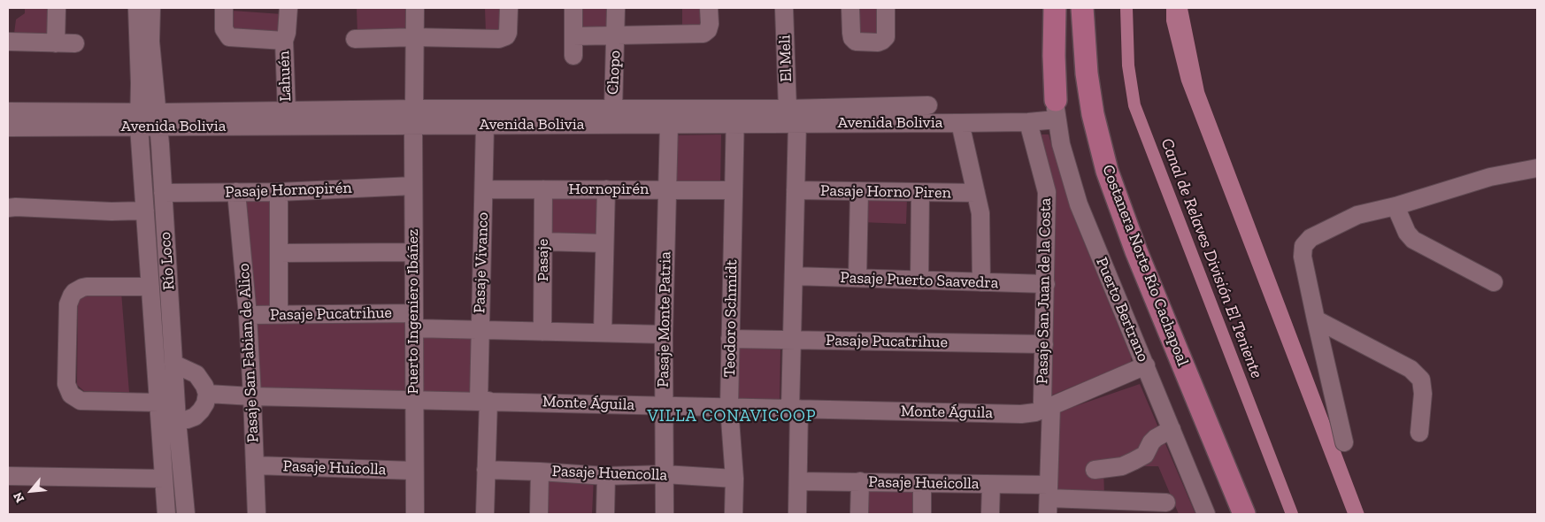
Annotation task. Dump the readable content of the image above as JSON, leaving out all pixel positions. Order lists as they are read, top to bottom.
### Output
{
  "streets": {
    "main road": ["Costanera Norte Río Cachapoal"],
    "street": [
      "El Meli",
      "Chopo",
      "Lahuén",
      "Avenida Bolivia",
      "Hornopirén",
      "Pasaje Hornopirén",
      "Pasaje Horno Piren",
      "Pasaje",
      "Río Loco",
      "Pasaje Vivanco",
      "Pasaje Puerto Saavedra",
      "Pasaje San Juan de la Costa",
      "Puerto Bertrano",
      "Puerto Ingeniero Ibáñez",
      "Pasaje Pucatrihue",
      "Teodoro Schmidt",
      "Pasaje Monte Patria",
      "Pasaje San Fabian de Alico",
      "Monte Águila",
      "Pasaje Huicolla",
      "Pasaje Huencolla",
      "Pasaje Hueicolla"
    ]
  },
  "crossings": [
    ["El Meli", "Avenida Bolivia"],
    ["Chopo", "Avenida Bolivia"],
    ["Lahuén", "Avenida Bolivia"],
    ["Avenida Bolivia", "Río Loco"],
    ["Avenida Bolivia", "Pasaje Vivanco"],
    ["Avenida Bolivia", "Pasaje San Juan de la Costa"],
    ["Avenida Bolivia", "Puerto Bertrano"],
    ["Avenida Bolivia", "Puerto Ingeniero Ibáñez"],
    ["Avenida Bolivia", "Teodoro Schmidt"],
    ["Avenida Bolivia", "Pasaje Monte Patria"],
    ["Hornopirén", "Pasaje"],
    ["Hornopirén", "Pasaje Vivanco"],
    ["Hornopirén", "Teodoro Schmidt"],
    ["Hornopirén", "Pasaje Monte Patria"],
    ["Pasaje Hornopirén", "Río Loco"],
    ["Pasaje Hornopirén", "Puerto Ingeniero Ibáñez"],
    ["Pasaje Hornopirén", "Pasaje San Fabian de Alico"],
    ["Pasaje", "Pasaje Pucatrihue"],
    ["Pasaje Vivanco", "Pasaje Pucatrihue"],
    ["Pasaje Vivanco", "Monte Águila"],
    ["Pasaje Vivanco", "Pasaje Huencolla"],
    ["Pasaje Puerto Saavedra", "Pasaje San Juan de la Costa"],
    ["Pasaje San Juan de la Costa", "Pasaje Pucatrihue"],
    ["Pasaje San Juan de la Costa", "Monte Águila"],
    ["Pasaje San Juan de la Costa", "Pasaje Hueicolla"],
    ["Puerto Bertrano", "Monte Águila"],
    ["Puerto Ingeniero Ibáñez", "Pasaje Pucatrihue"],
    ["Puerto Ingeniero Ibáñez", "Monte Águila"],
    ["Puerto Ingeniero Ibáñez", "Pasaje Huicolla"],
    ["Pasaje Pucatrihue", "Teodoro Schmidt"],
    ["Pasaje Pucatrihue", "Pasaje Monte Patria"],
    ["Pasaje Pucatrihue", "Pasaje San Fabian de Alico"],
    ["Teodoro Schmidt", "Monte Águila"],
    ["Teodoro Schmidt", "Pasaje Huencolla"],
    ["Pasaje Monte Patria", "Monte Águila"],
    ["Pasaje Monte Patria", "Pasaje Huencolla"],
    ["Pasaje San Fabian de Alico", "Monte Águila"],
    ["Pasaje San Fabian de Alico", "Pasaje Huicolla"]
  ],
  "districts": ["VILLA CONAVICOOP"],
  "water": ["Canal de Relaves División El Teniente"],
  "north": "bottom left"
}
